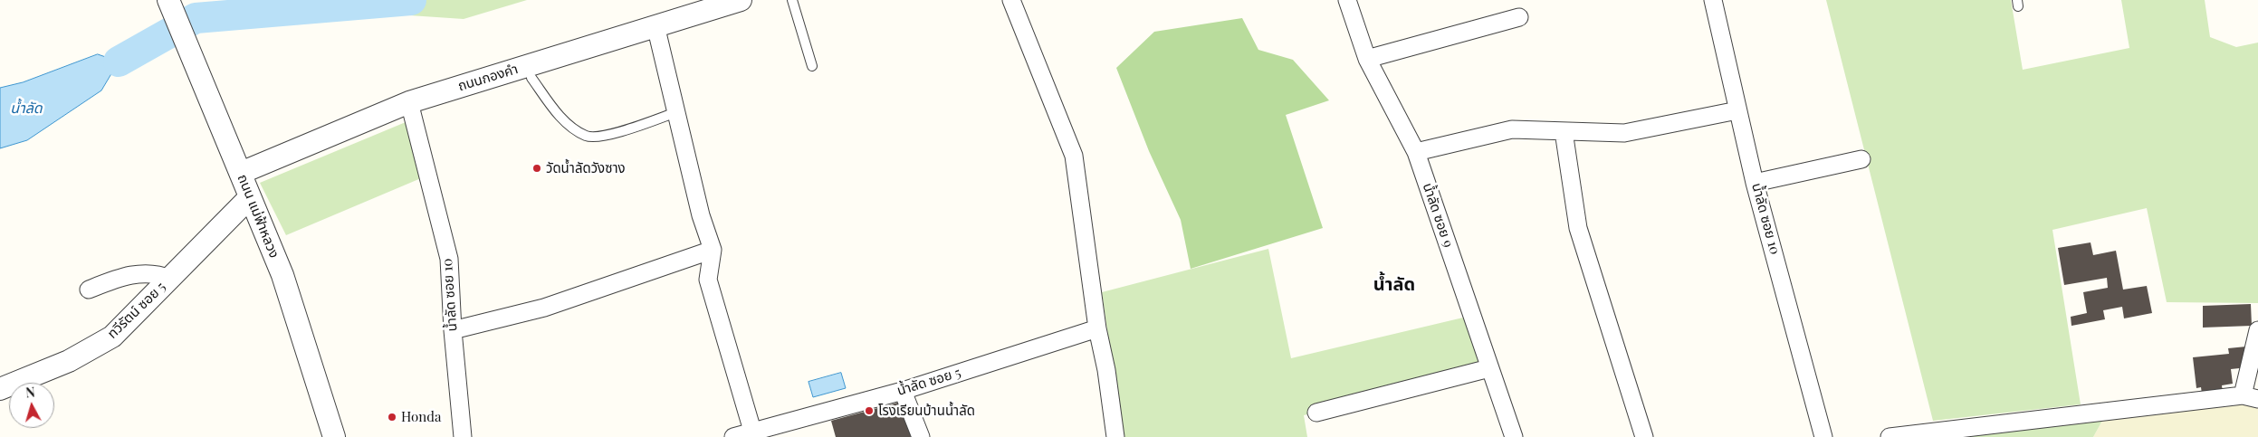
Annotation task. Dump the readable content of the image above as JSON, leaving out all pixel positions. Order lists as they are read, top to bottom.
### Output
{
  "streets": {
    "street": [
      "ถนนกองคำ",
      "น้ำลัด ซอย 9",
      "ถนน แม่ฟ้าหลวง",
      "น้ำลัด ซอย 10",
      "ทวีรัตน์ ซอย 5",
      "น้ำลัด ซอย 5"
    ]
  },
  "crossings": [
    ["ถนนกองคำ", "ถนน แม่ฟ้าหลวง"],
    ["ถนนกองคำ", "น้ำลัด ซอย 10"],
    ["ถนน แม่ฟ้าหลวง", "ทวีรัตน์ ซอย 5"]
  ],
  "districts": ["น้ำลัด"],
  "water": ["น้ำลัด"],
  "places": ["วัดน้ำลัดวังซาง", "โรงเรียนบ้านน้ำลัด", "Honda"],
  "north": "top"
}
